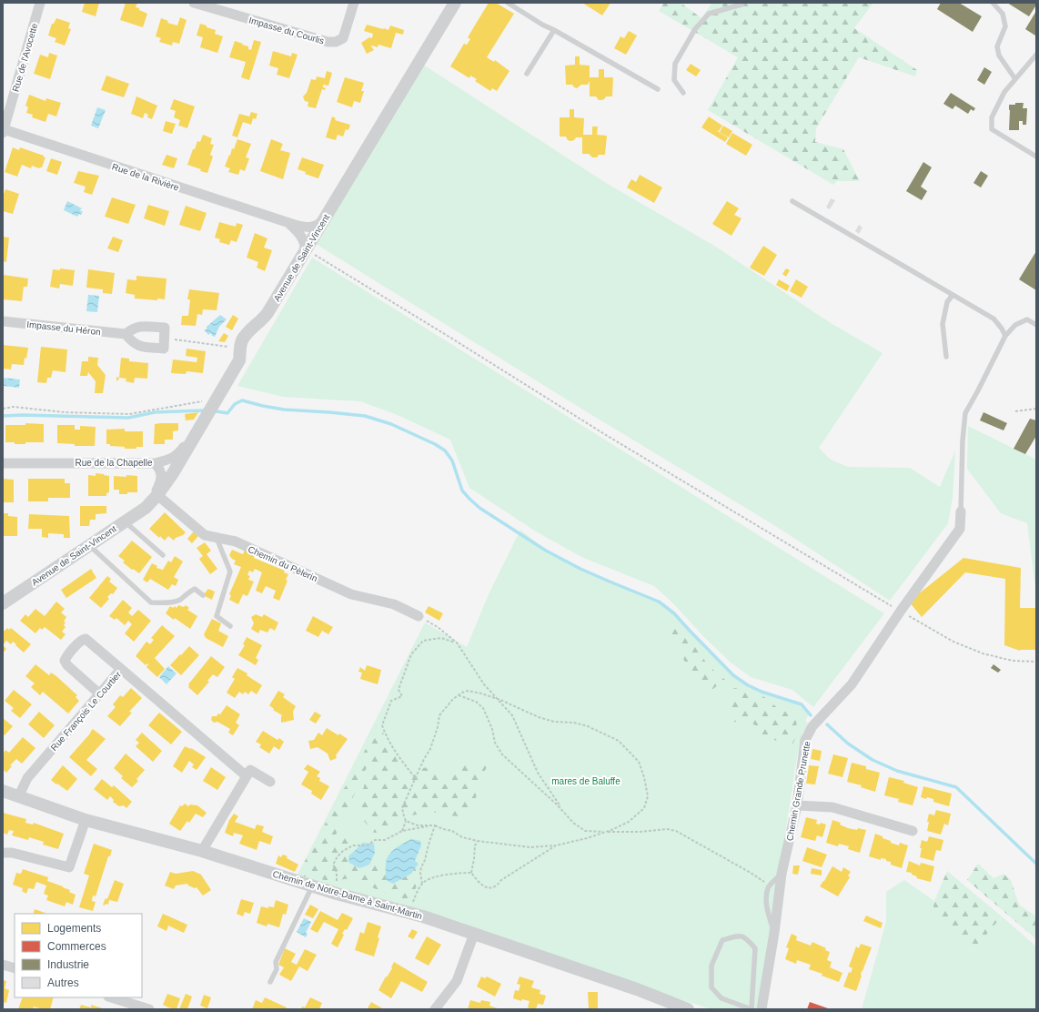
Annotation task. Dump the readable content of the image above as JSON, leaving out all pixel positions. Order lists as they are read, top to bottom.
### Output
{
  "streets": {
    "street": [
      "Impasse du Courlis",
      "Rue de l'Avocette",
      "Rue de la Rivière",
      "Avenue de Saint-Vincent",
      "Impasse du Héron",
      "Rue de la Chapelle",
      "Chemin du Pèlerin",
      "Rue François Le Courtier",
      "Chemin Grande Prunette",
      "Chemin de Notre-Dame à Saint-Martin"
    ]
  },
  "crossings": [
    ["Rue de l'Avocette", "Rue de la Rivière"],
    ["Rue de la Rivière", "Avenue de Saint-Vincent"],
    ["Avenue de Saint-Vincent", "Rue de la Chapelle"],
    ["Avenue de Saint-Vincent", "Chemin du Pèlerin"],
    ["Rue François Le Courtier", "Chemin de Notre-Dame à Saint-Martin"]
  ],
  "parks": ["mares de Baluffe"],
  "legend": [
    "Logements",
    "Commerces",
    "Industrie",
    "Autres"
  ]
}
